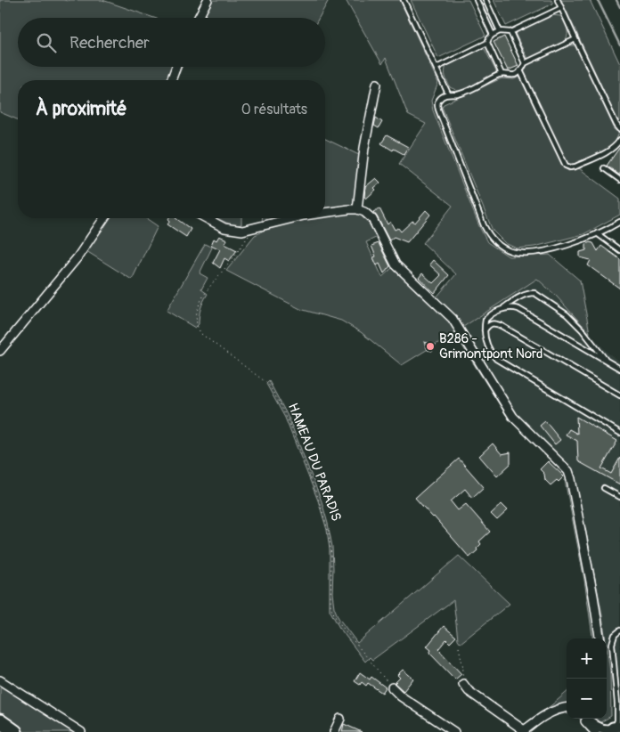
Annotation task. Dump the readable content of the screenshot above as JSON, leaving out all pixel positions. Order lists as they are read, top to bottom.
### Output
{
  "streets": {
    "path": ["HAMEAU DU PARADIS"]
  },
  "places": ["B286 - Grimontpont Nord"],
  "page": {
    "search": "Rechercher",
    "heading": ["À proximité", "0 résultats"],
    "map_buttons": ["+", "−"]
  }
}
